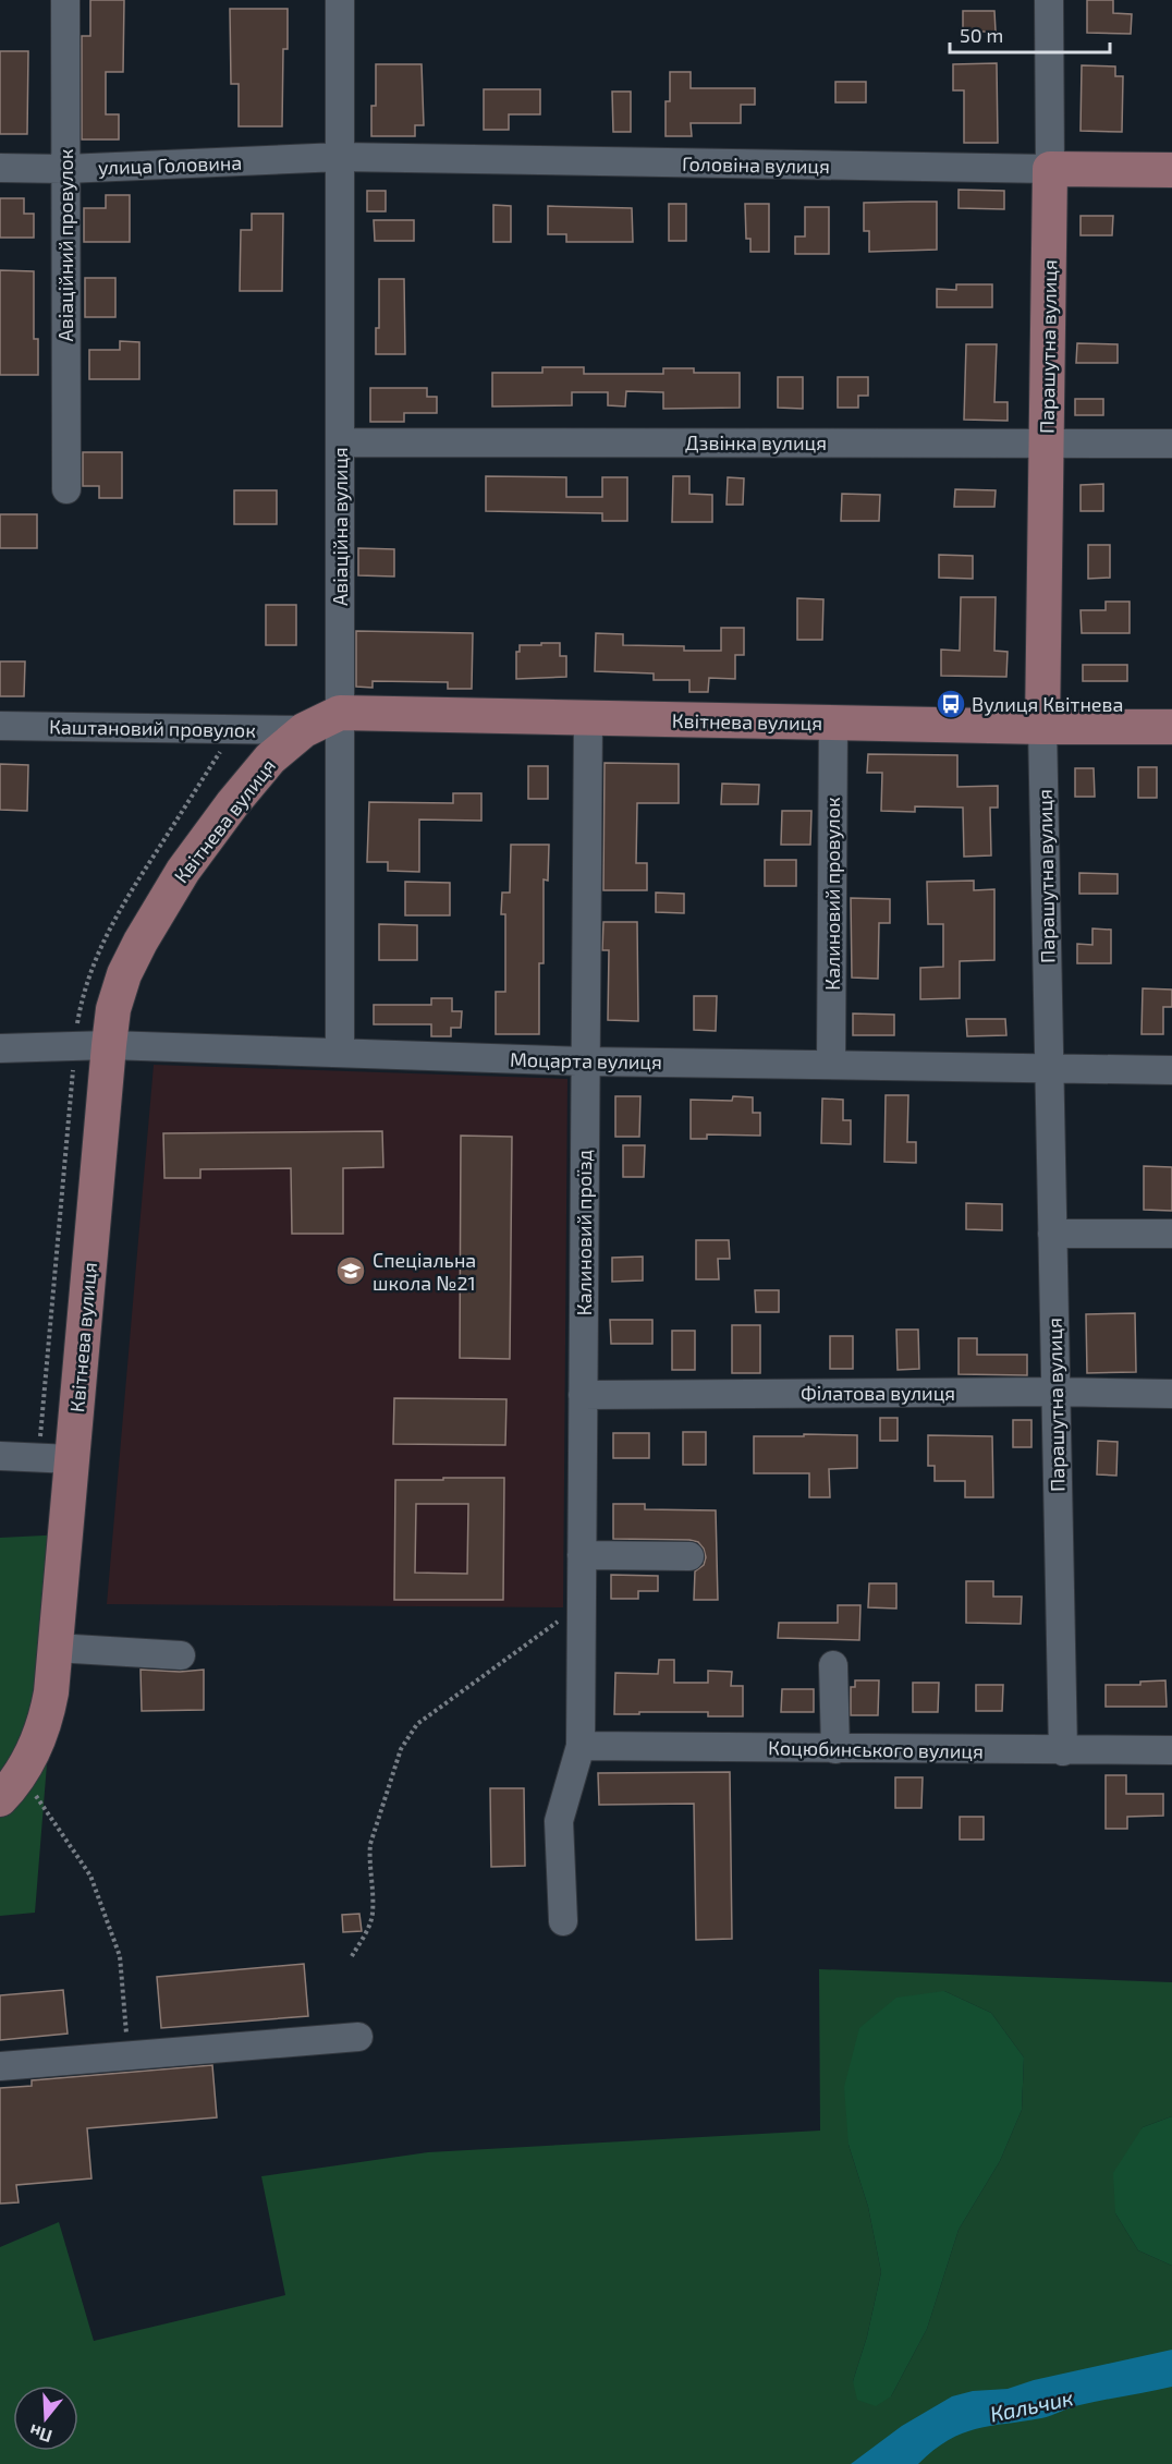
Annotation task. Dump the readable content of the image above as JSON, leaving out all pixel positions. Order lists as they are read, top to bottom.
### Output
{
  "streets": {
    "main road": ["Головіна вулиця", "Парашутна вулиця", "Квітнева вулиця"],
    "street": [
      "улица Головина",
      "Авіаційний провулок",
      "Дзвінка вулиця",
      "Авіаційна вулиця",
      "Каштановий провулок",
      "Калиновий провулок",
      "Моцарта вулиця",
      "Калиновий проїзд",
      "Філатова вулиця",
      "Коцюбинського вулиця"
    ]
  },
  "crossings": [
    ["улица Головина", "Головіна вулиця"],
    ["улица Головина", "Авіаційний провулок"],
    ["улица Головина", "Авіаційна вулиця"],
    ["Головіна вулиця", "Парашутна вулиця"],
    ["Головіна вулиця", "Авіаційна вулиця"],
    ["Парашутна вулиця", "Дзвінка вулиця"],
    ["Парашутна вулиця", "Квітнева вулиця"],
    ["Парашутна вулиця", "Моцарта вулиця"],
    ["Парашутна вулиця", "Філатова вулиця"],
    ["Парашутна вулиця", "Коцюбинського вулиця"],
    ["Дзвінка вулиця", "Авіаційна вулиця"],
    ["Авіаційна вулиця", "Квітнева вулиця"],
    ["Авіаційна вулиця", "Моцарта вулиця"],
    ["Квітнева вулиця", "Каштановий провулок"],
    ["Квітнева вулиця", "Калиновий провулок"],
    ["Квітнева вулиця", "Моцарта вулиця"],
    ["Квітнева вулиця", "Калиновий проїзд"],
    ["Калиновий провулок", "Моцарта вулиця"],
    ["Моцарта вулиця", "Калиновий проїзд"],
    ["Калиновий проїзд", "Філатова вулиця"],
    ["Калиновий проїзд", "Коцюбинського вулиця"]
  ],
  "water": ["Кальчик"],
  "places": {
    "bus stop": ["Вулиця Квітнева"],
    "school or university": ["Спеціальна школа №21"]
  },
  "scale_bar": "50 m",
  "north": "bottom"
}
